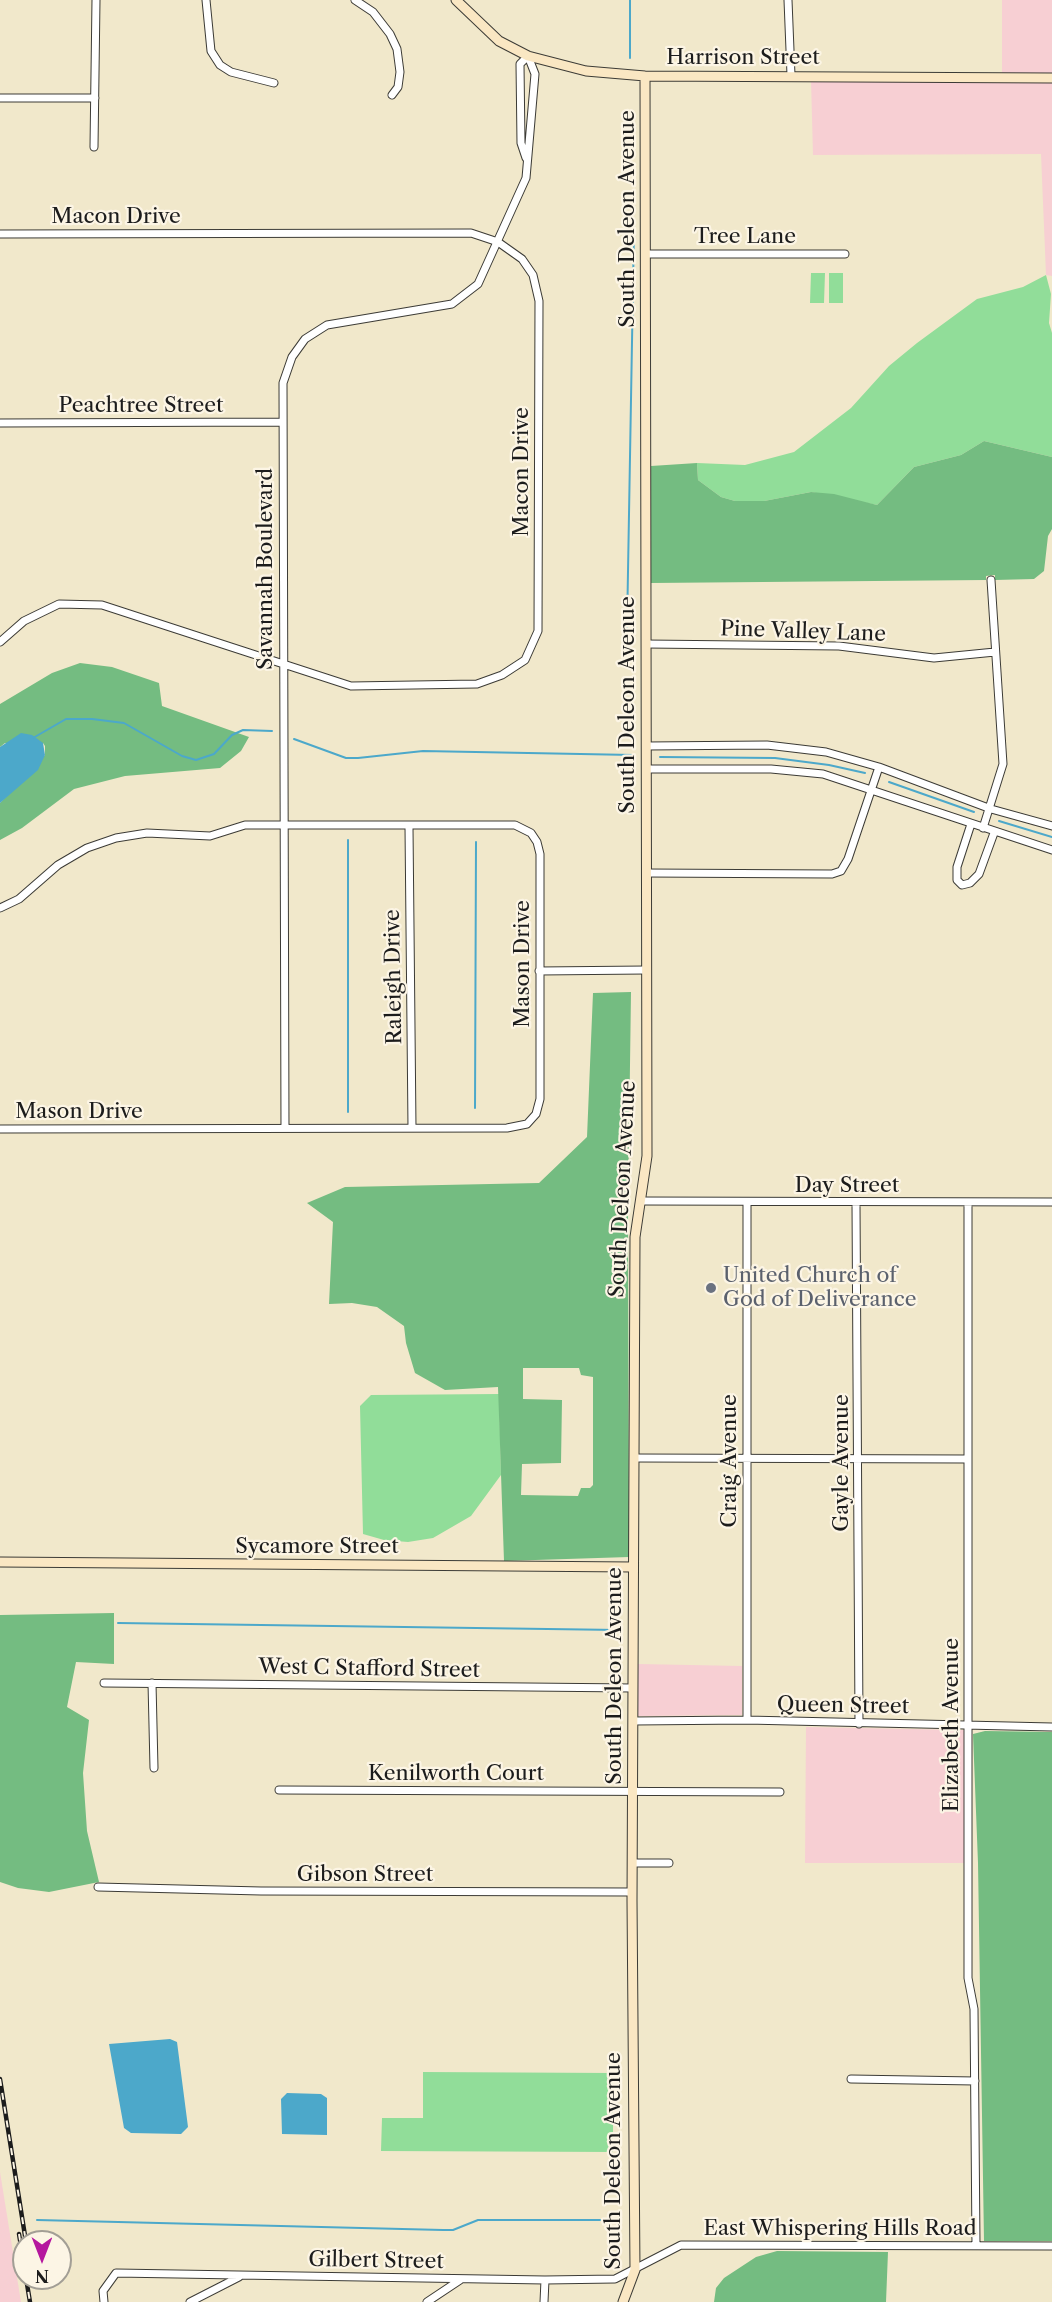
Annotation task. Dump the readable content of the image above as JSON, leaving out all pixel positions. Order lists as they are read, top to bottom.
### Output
{
  "streets": {
    "street": [
      "Harrison Street",
      "Macon Drive",
      "South Deleon Avenue",
      "Tree Lane",
      "Peachtree Street",
      "Savannah Boulevard",
      "Pine Valley Lane",
      "Mason Drive",
      "Raleigh Drive",
      "Day Street",
      "Craig Avenue",
      "Gayle Avenue",
      "Sycamore Street",
      "West C Stafford Street",
      "Queen Street",
      "Elizabeth Avenue",
      "Kenilworth Court",
      "Gibson Street",
      "East Whispering Hills Road",
      "Gilbert Street"
    ]
  },
  "crossings": [
    ["Harrison Street", "South Deleon Avenue"],
    ["Macon Drive", "Savannah Boulevard"],
    ["South Deleon Avenue", "Tree Lane"],
    ["South Deleon Avenue", "Pine Valley Lane"],
    ["South Deleon Avenue", "Day Street"],
    ["South Deleon Avenue", "Sycamore Street"],
    ["South Deleon Avenue", "West C Stafford Street"],
    ["South Deleon Avenue", "Queen Street"],
    ["South Deleon Avenue", "Kenilworth Court"],
    ["South Deleon Avenue", "Gibson Street"],
    ["South Deleon Avenue", "East Whispering Hills Road"],
    ["South Deleon Avenue", "Gilbert Street"],
    ["Peachtree Street", "Savannah Boulevard"],
    ["Savannah Boulevard", "Mason Drive"],
    ["Mason Drive", "Raleigh Drive"],
    ["Day Street", "Craig Avenue"],
    ["Day Street", "Gayle Avenue"],
    ["Day Street", "Elizabeth Avenue"],
    ["Craig Avenue", "Queen Street"],
    ["Gayle Avenue", "Queen Street"],
    ["Queen Street", "Elizabeth Avenue"],
    ["Elizabeth Avenue", "East Whispering Hills Road"],
    ["East Whispering Hills Road", "Gilbert Street"]
  ],
  "places": ["United Church of God of Deliverance"],
  "north": "bottom"
}
